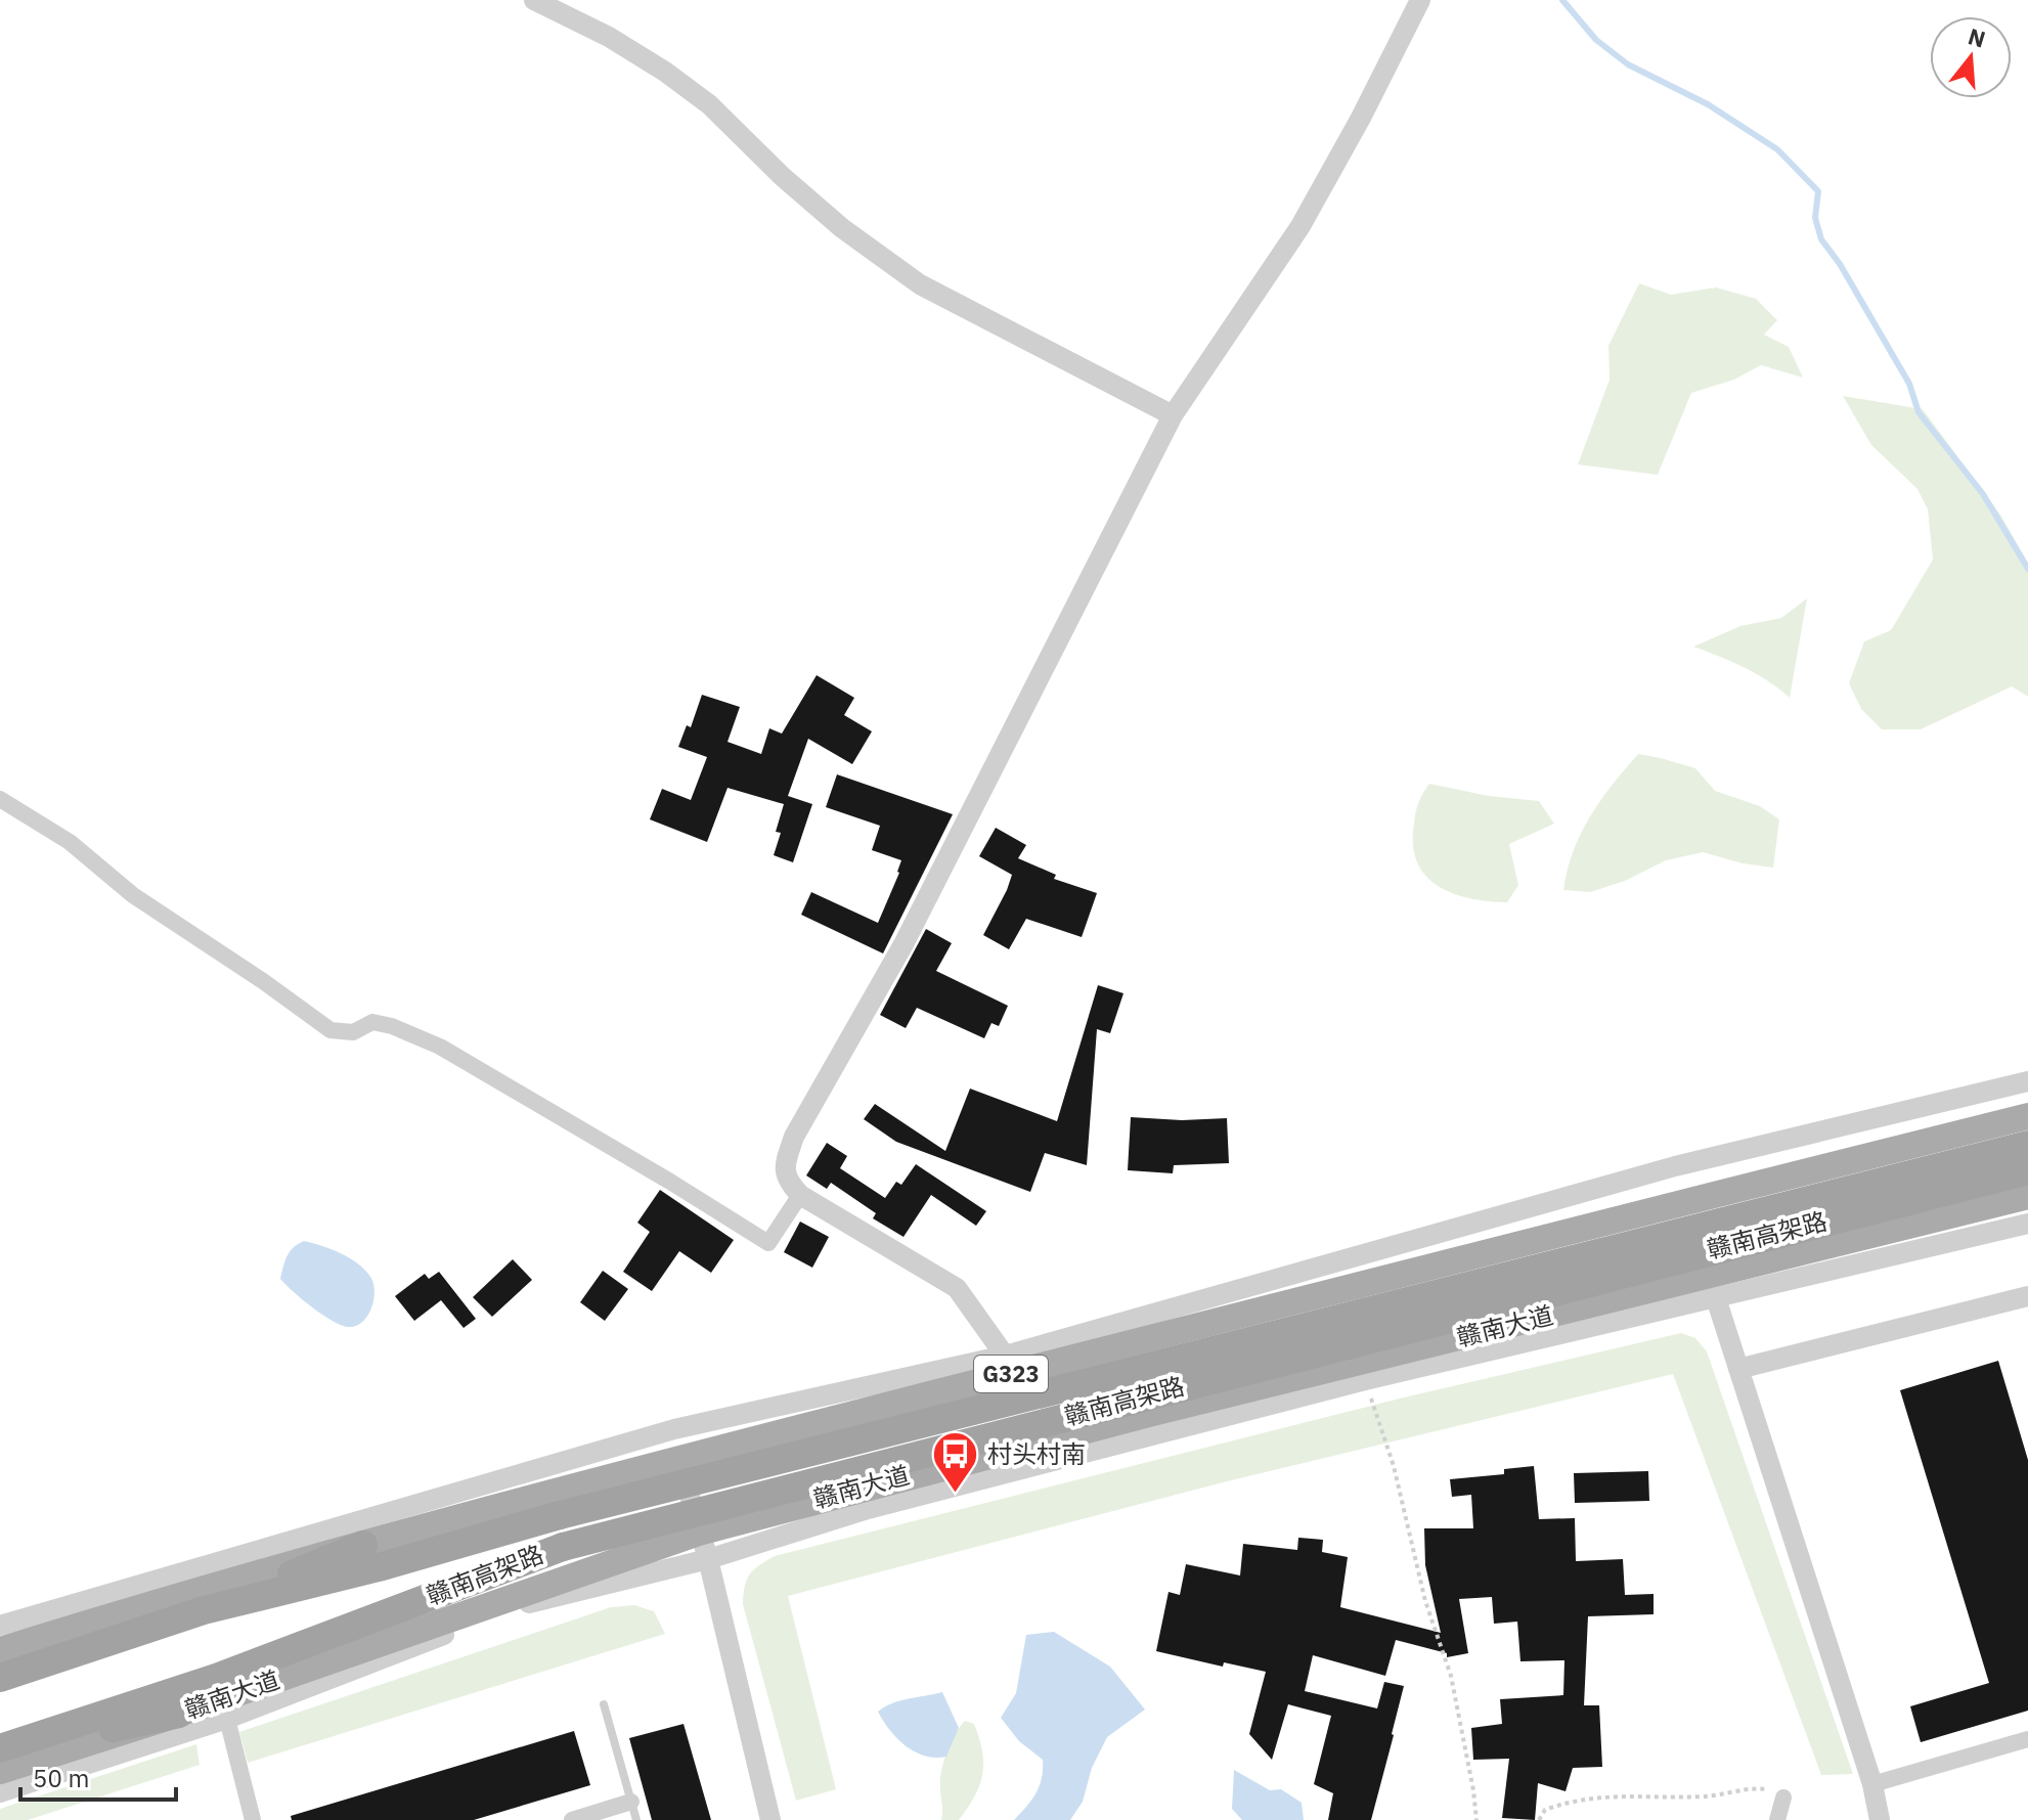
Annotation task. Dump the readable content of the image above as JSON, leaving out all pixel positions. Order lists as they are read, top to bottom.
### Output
{
  "streets": {
    "highway": ["赣南高架路"],
    "main road": ["赣南大道", "G323"]
  },
  "places": {
    "bus stop": ["村头村南"]
  },
  "scale_bar": "50 m",
  "north": "top"
}
